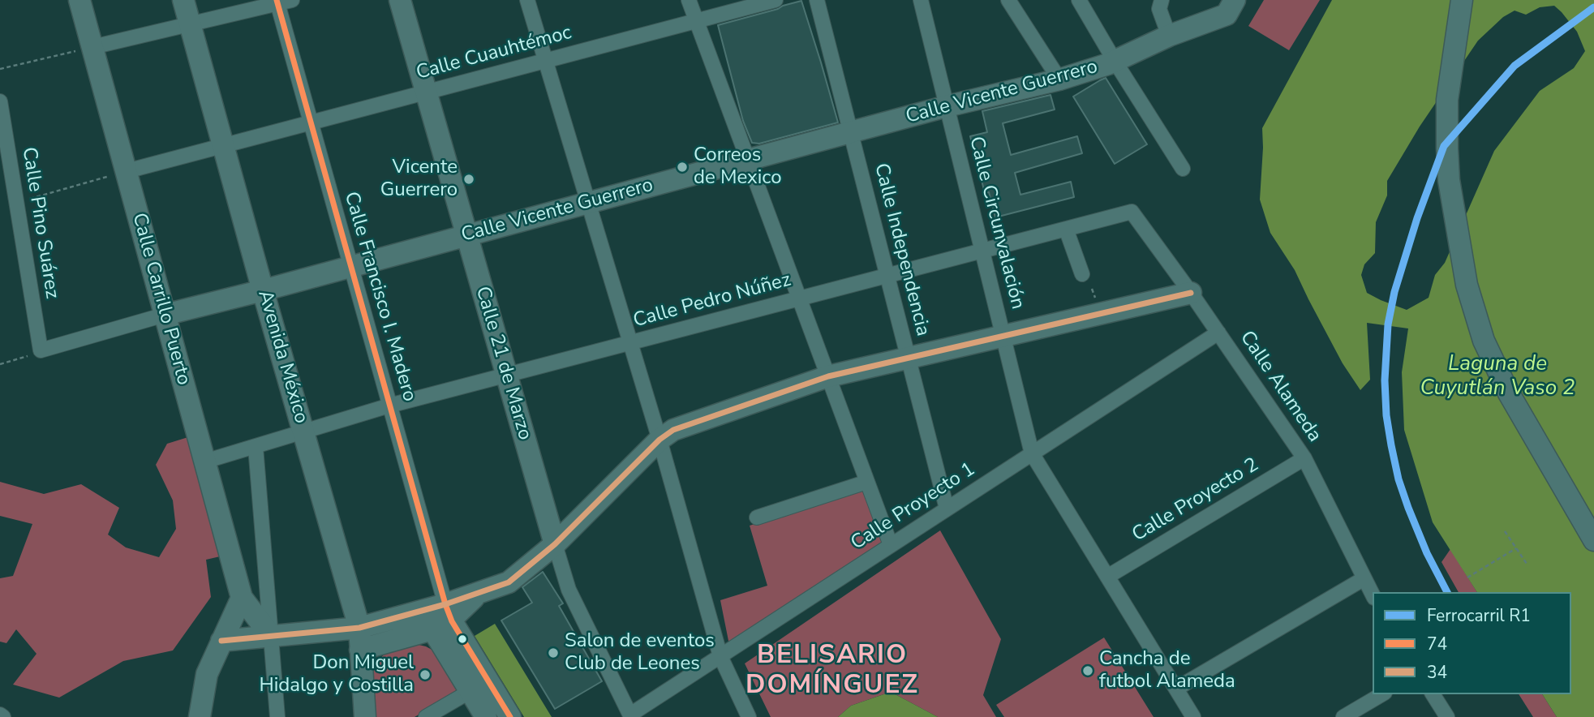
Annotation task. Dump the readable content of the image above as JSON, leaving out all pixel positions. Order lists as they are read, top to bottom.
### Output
{
  "streets": {
    "street": [
      "Calle Cuauhtémoc",
      "Calle Vicente Guerrero",
      "Calle Pino Suárez",
      "Calle Circunvalación",
      "Calle Independencia",
      "Calle Francisco I. Madero",
      "Calle Carrillo Puerto",
      "Calle Pedro Núñez",
      "Avenida México",
      "Calle 21 de Marzo",
      "Calle Alameda",
      "Calle Proyecto 2",
      "Calle Proyecto 1"
    ]
  },
  "crossings": [
    ["Calle Cuauhtémoc", "Calle Francisco I. Madero"],
    ["Calle Cuauhtémoc", "Calle Carrillo Puerto"],
    ["Calle Cuauhtémoc", "Avenida México"],
    ["Calle Cuauhtémoc", "Calle 21 de Marzo"],
    ["Calle Vicente Guerrero", "Calle Circunvalación"],
    ["Calle Vicente Guerrero", "Calle Independencia"],
    ["Calle Vicente Guerrero", "Calle Francisco I. Madero"],
    ["Calle Vicente Guerrero", "Calle Carrillo Puerto"],
    ["Calle Vicente Guerrero", "Avenida México"],
    ["Calle Vicente Guerrero", "Calle 21 de Marzo"],
    ["Calle Circunvalación", "Calle Pedro Núñez"],
    ["Calle Circunvalación", "Calle Proyecto 2"],
    ["Calle Circunvalación", "Calle Proyecto 1"],
    ["Calle Independencia", "Calle Pedro Núñez"],
    ["Calle Independencia", "Calle Proyecto 1"],
    ["Calle Francisco I. Madero", "Calle Pedro Núñez"],
    ["Calle Carrillo Puerto", "Calle Pedro Núñez"],
    ["Calle Pedro Núñez", "Avenida México"],
    ["Calle Pedro Núñez", "Calle 21 de Marzo"],
    ["Calle Pedro Núñez", "Calle Alameda"],
    ["Calle 21 de Marzo", "Calle Proyecto 1"],
    ["Calle Alameda", "Calle Proyecto 2"],
    ["Calle Alameda", "Calle Proyecto 1"]
  ],
  "districts": ["BELISARIO DOMÍNGUEZ"],
  "water": ["Laguna de Cuyutlán Vaso 2"],
  "places": [
    "Correos de Mexico",
    "Vicente Guerrero",
    "Salon de eventos Club de Leones",
    "Cancha de futbol Alameda",
    "Don Miguel Hidalgo y Costilla"
  ],
  "lines": ["transit line 74", "rail line R1", "transit line 34"],
  "legend": ["Ferrocarril R1", "74", "34"]
}
